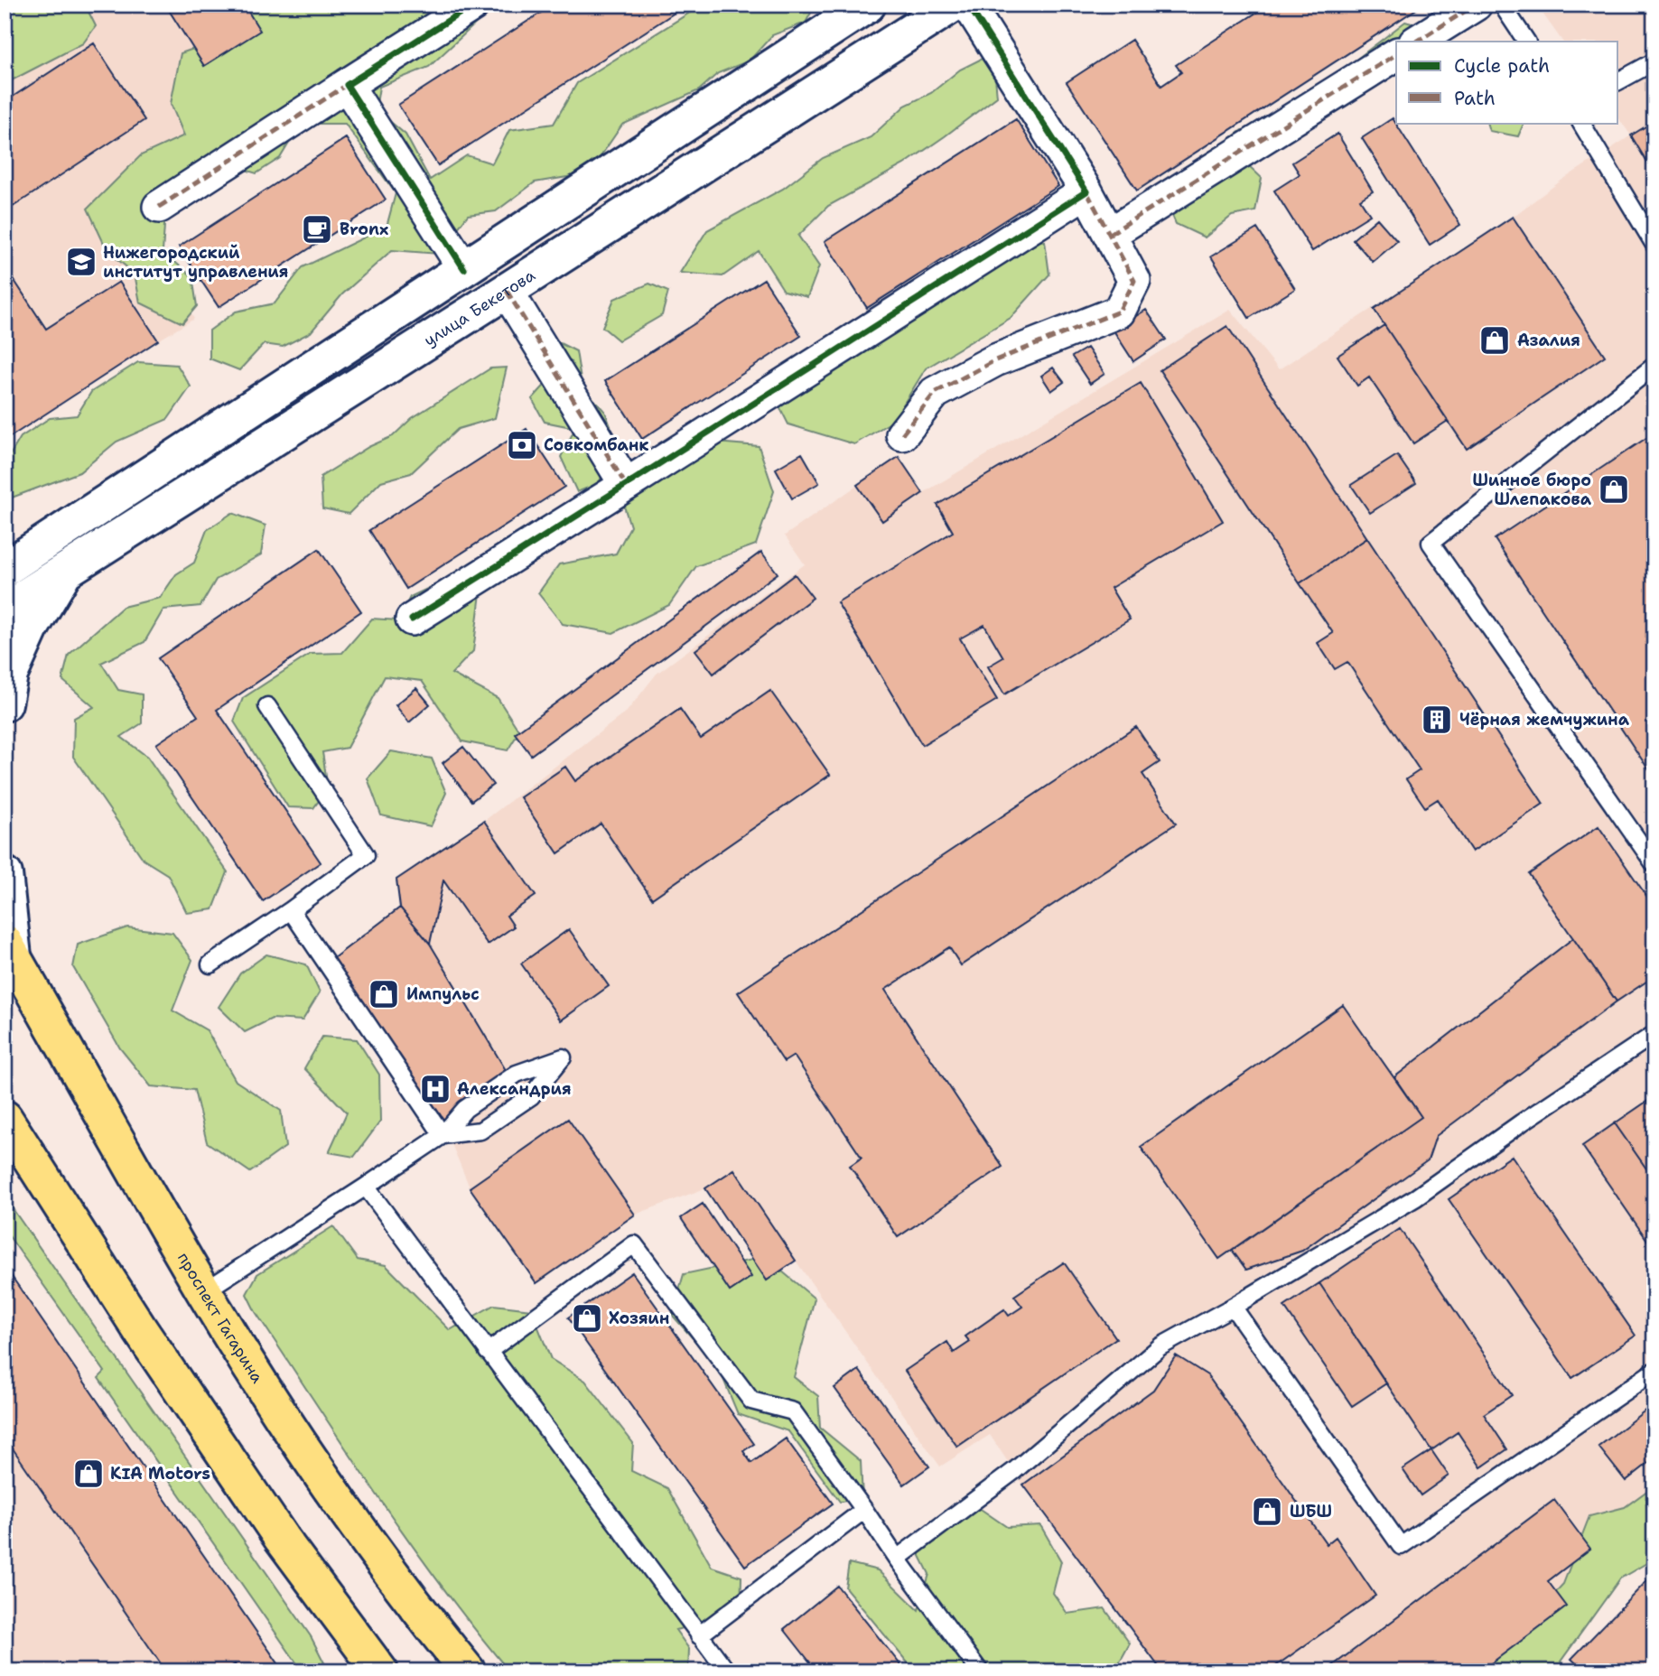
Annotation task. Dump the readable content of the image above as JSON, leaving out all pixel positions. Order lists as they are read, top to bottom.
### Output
{
  "streets": {
    "main road": ["улица Бекетова", "проспект Гагарина"]
  },
  "places": {
    "cafe": ["Bronx"],
    "school or university": ["Нижегородский институт управления"],
    "shop": [
      "Азалия",
      "Шинное бюро Шлепакова",
      "Импульс",
      "Хозяин",
      "KIA Motors",
      "ШБШ"
    ],
    "bank": ["Совкомбанк"],
    "building": ["Чёрная жемчужина"],
    "hospital": ["Александрия"]
  },
  "legend": ["Cycle path", "Path"]
}
